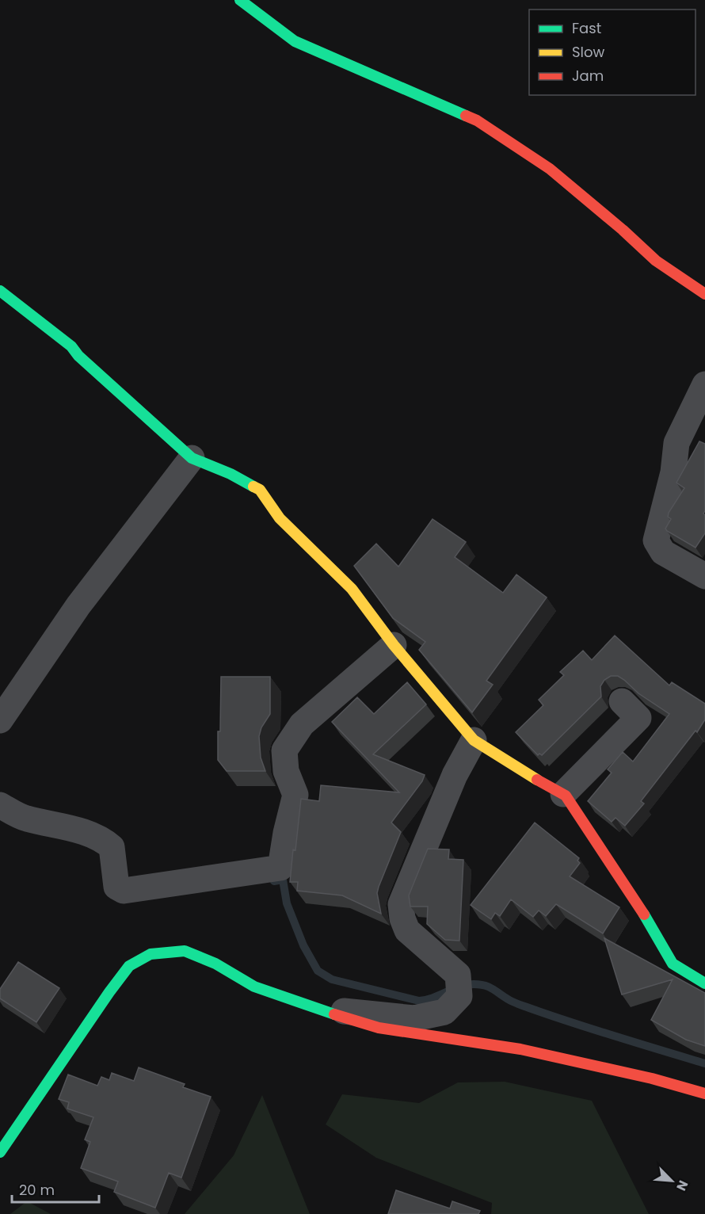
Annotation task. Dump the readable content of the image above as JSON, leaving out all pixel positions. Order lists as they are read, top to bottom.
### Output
{
  "legend": ["Fast", "Slow", "Jam"],
  "scale_bar": "20 m",
  "north": "bottom right"
}
